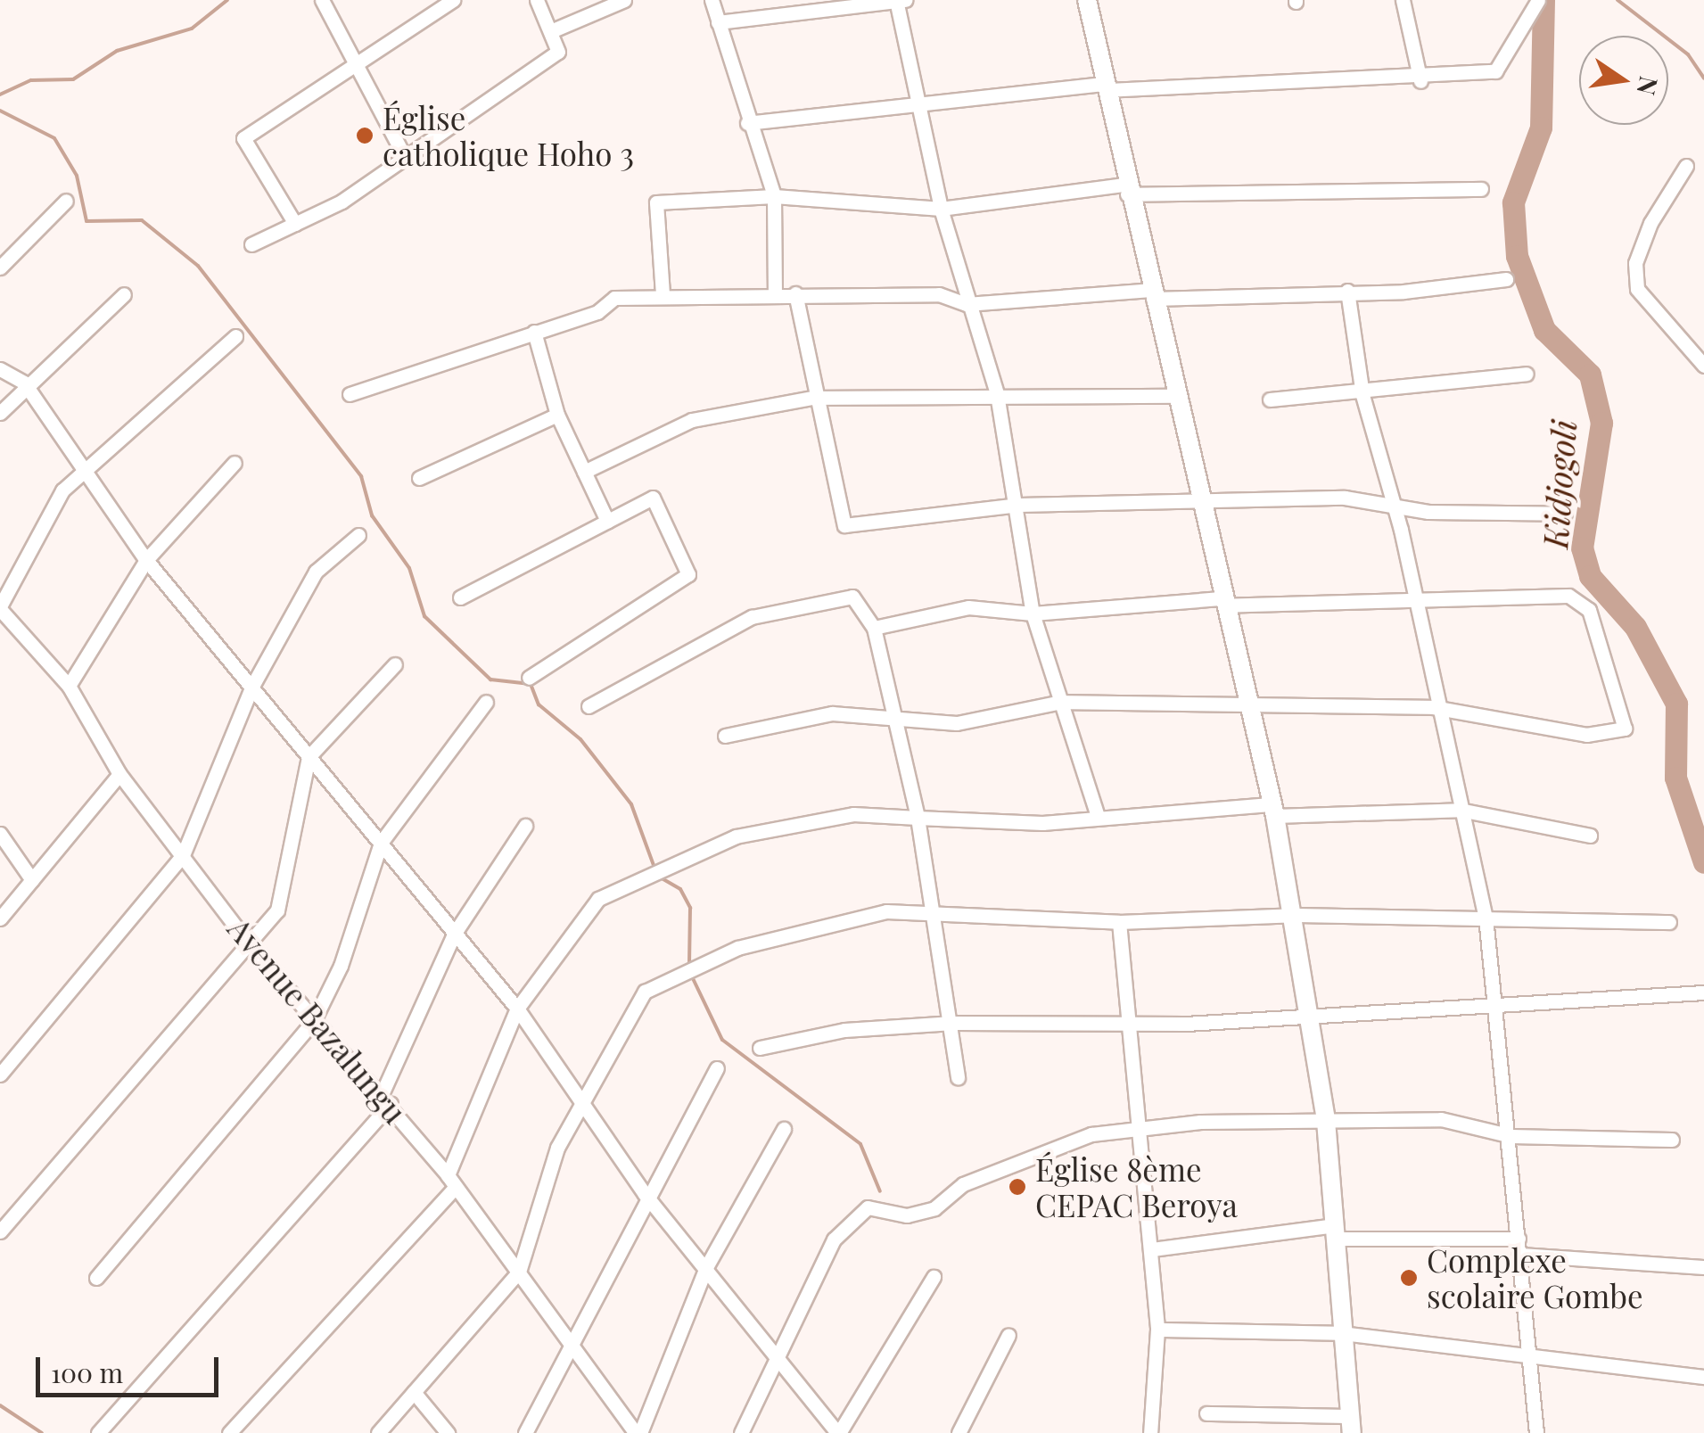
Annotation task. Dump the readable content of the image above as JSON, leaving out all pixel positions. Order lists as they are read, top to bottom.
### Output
{
  "streets": {
    "street": ["Avenue Bazalungu"]
  },
  "water": ["Kidjogoli"],
  "places": ["Église catholique Hoho 3", "Église 8ème CEPAC Beroya", "Complexe scolaire Gombe"],
  "scale_bar": "100 m",
  "north": "right"
}
